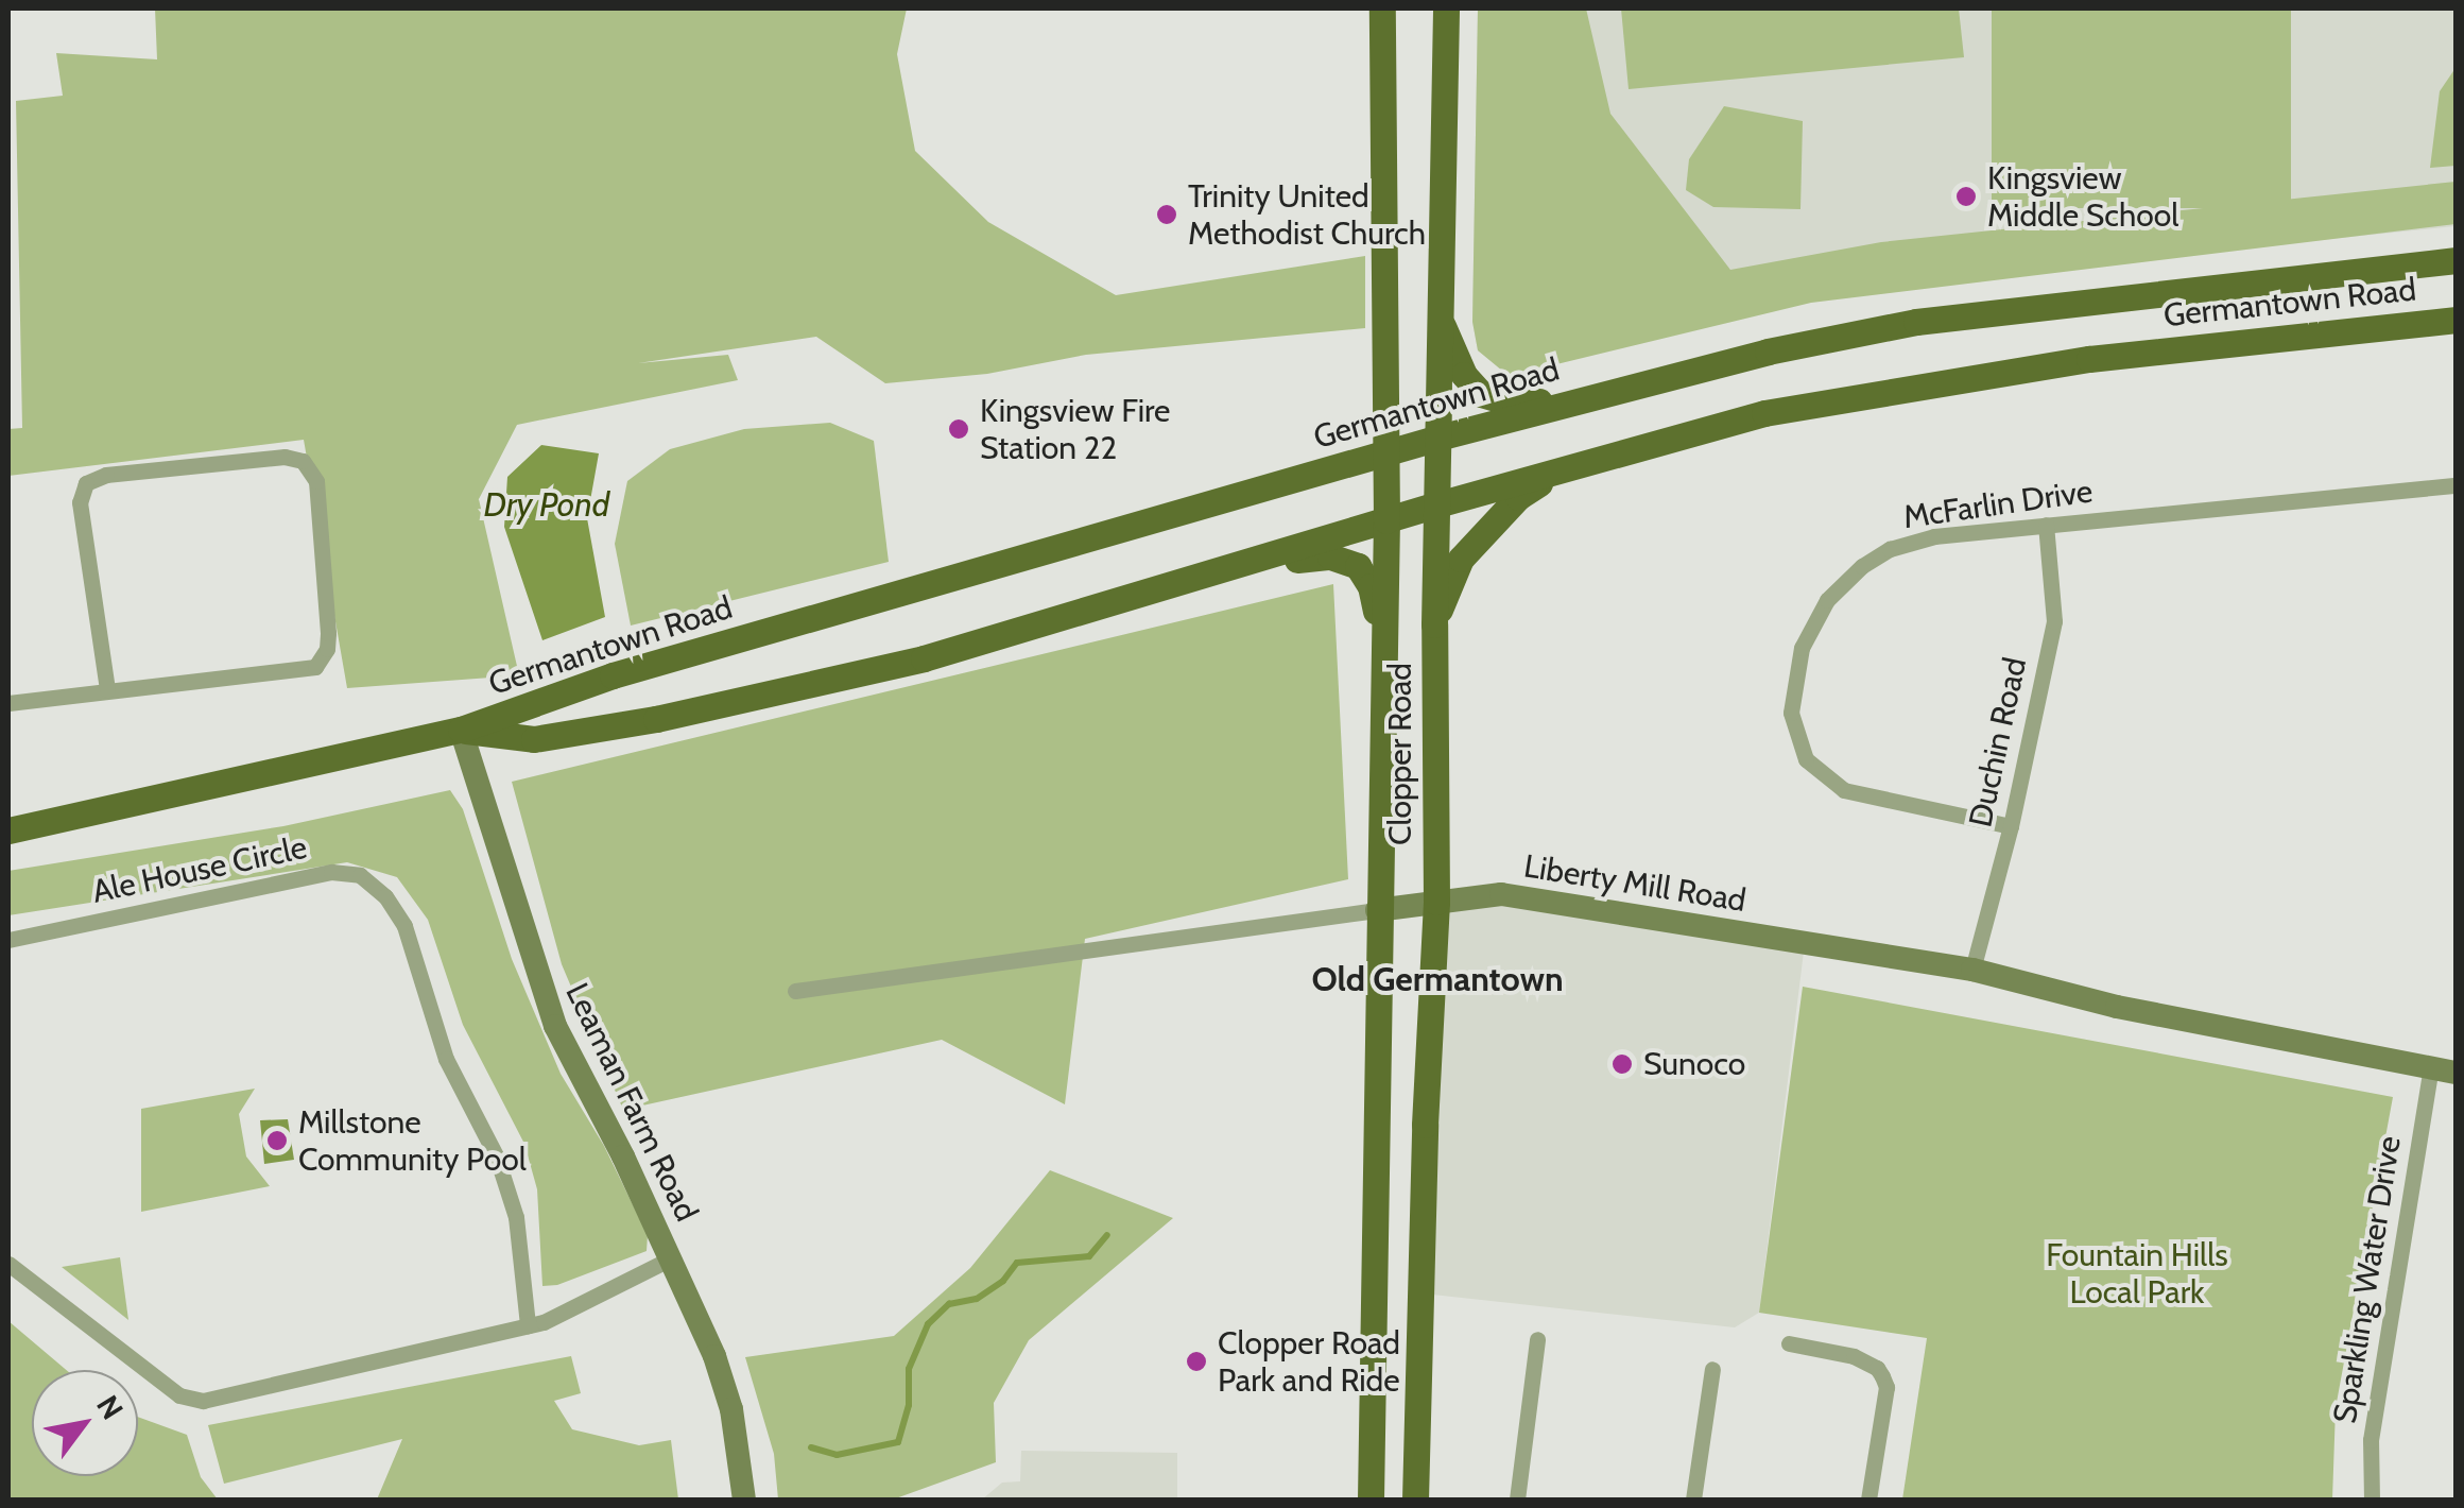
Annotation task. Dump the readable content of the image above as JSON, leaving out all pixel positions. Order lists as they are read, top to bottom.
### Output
{
  "streets": {
    "main road": ["Germantown Road", "Clopper Road"],
    "street": [
      "McFarlin Drive",
      "Duchin Road",
      "Ale House Circle",
      "Liberty Mill Road",
      "Leaman Farm Road",
      "Sparkling Water Drive"
    ]
  },
  "crossings": [
    ["Germantown Road", "Clopper Road"],
    ["Germantown Road", "Leaman Farm Road"],
    ["McFarlin Drive", "Duchin Road"],
    ["Duchin Road", "Liberty Mill Road"],
    ["Clopper Road", "Liberty Mill Road"],
    ["Liberty Mill Road", "Sparkling Water Drive"]
  ],
  "districts": ["Old Germantown"],
  "water": ["Dry Pond"],
  "parks": ["Fountain Hills Local Park"],
  "places": [
    "Kingsview Middle School",
    "Trinity United Methodist Church",
    "Kingsview Fire Station 22",
    "Sunoco",
    "Millstone Community Pool",
    "Clopper Road Park and Ride"
  ],
  "north": "top right"
}
